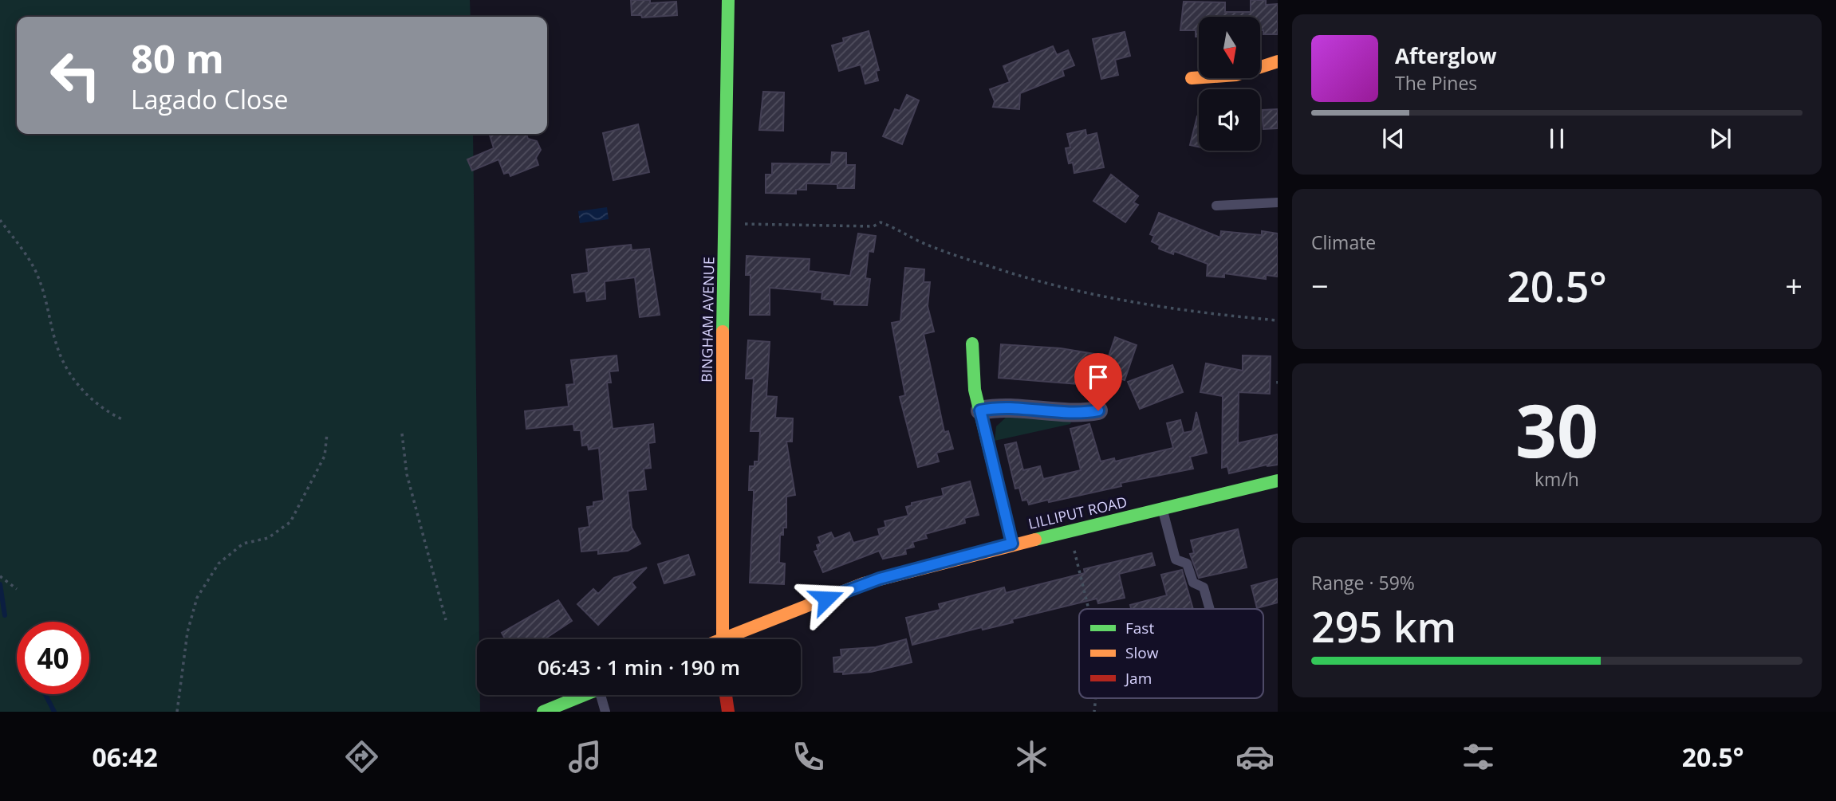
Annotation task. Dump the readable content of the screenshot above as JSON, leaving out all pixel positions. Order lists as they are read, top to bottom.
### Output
{
  "streets": {
    "street": ["BINGHAM AVENUE", "LILLIPUT ROAD"]
  },
  "legend": ["Fast", "Slow", "Jam"],
  "north": "bottom",
  "page": {
    "turn": ["80 m", "Lagado Close"],
    "song": ["Afterglow", "The Pines"],
    "tile": [
      "Climate",
      ["30", "km/h"],
      ["Range · 59%", "295 km"]
    ],
    "heat": ["−", "20.5°", "+"],
    "limit": "40",
    "trip": "06:43 · 1 min · 190 m",
    "tabs": ["06:42", "20.5°"]
  }
}
